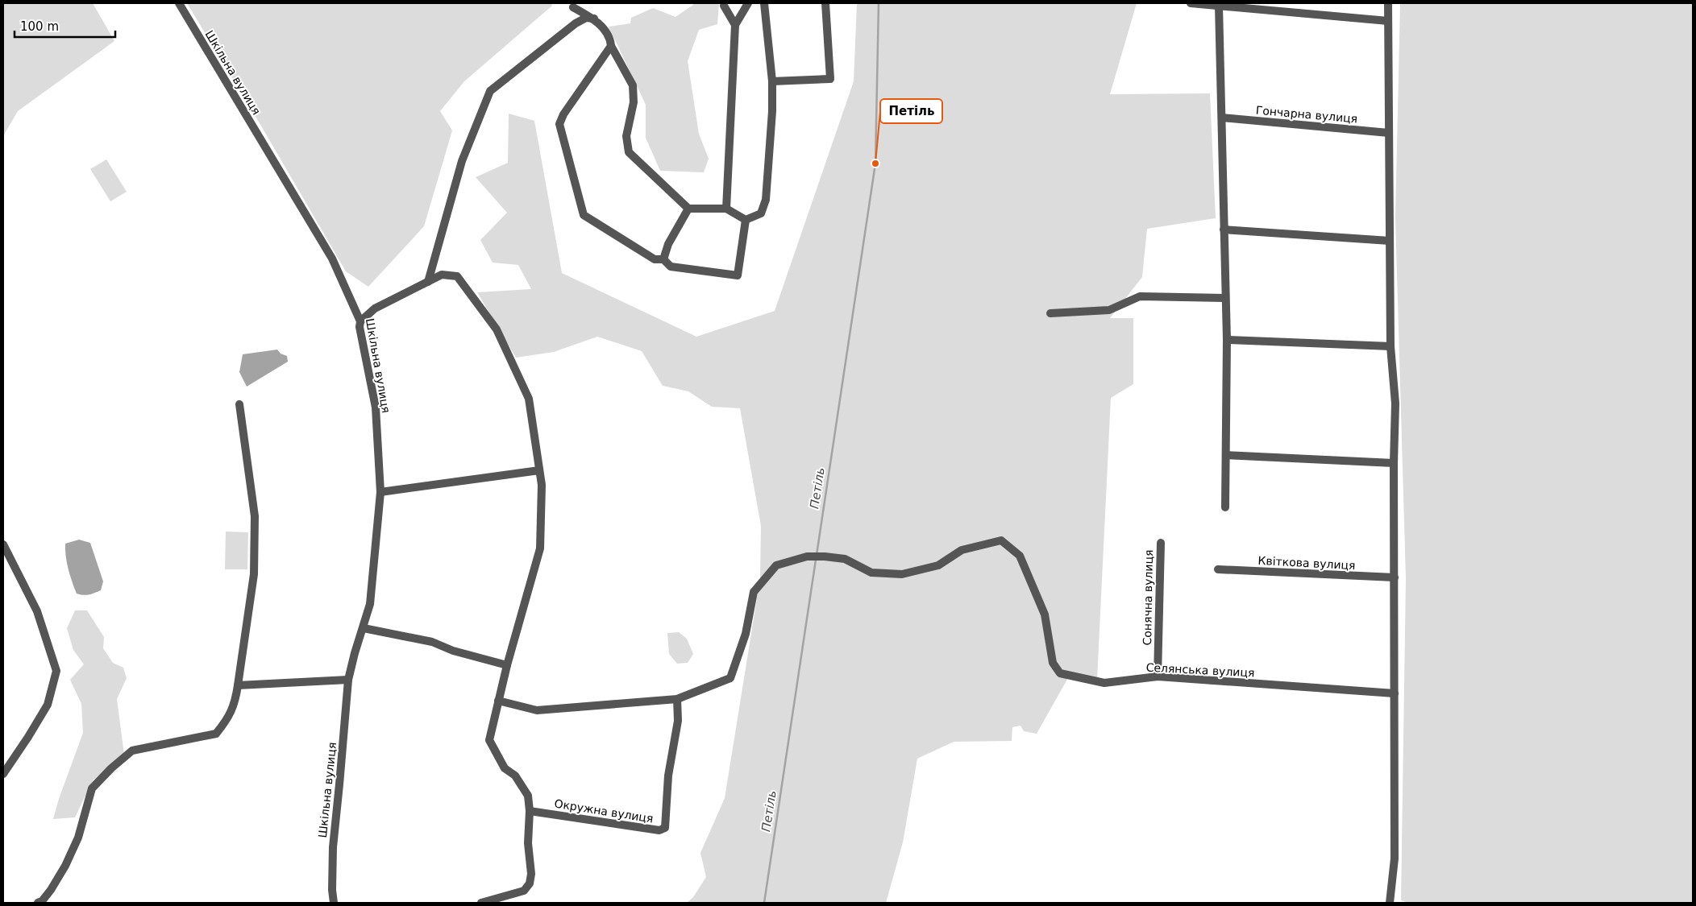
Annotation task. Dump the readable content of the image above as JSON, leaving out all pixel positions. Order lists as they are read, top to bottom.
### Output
{
  "streets": {
    "street": [
      "Шкільна вулиця",
      "Гончарна вулиця",
      "Квіткова вулиця",
      "Сонячна вулиця",
      "Селянська вулиця",
      "Окружна вулиця"
    ]
  },
  "crossings": [
    ["Сонячна вулиця", "Селянська вулиця"],
    ["Селянська вулиця", "Окружна вулиця"]
  ],
  "water": ["Петіль"],
  "places": ["Петіль"],
  "scale_bar": "100 m"
}
